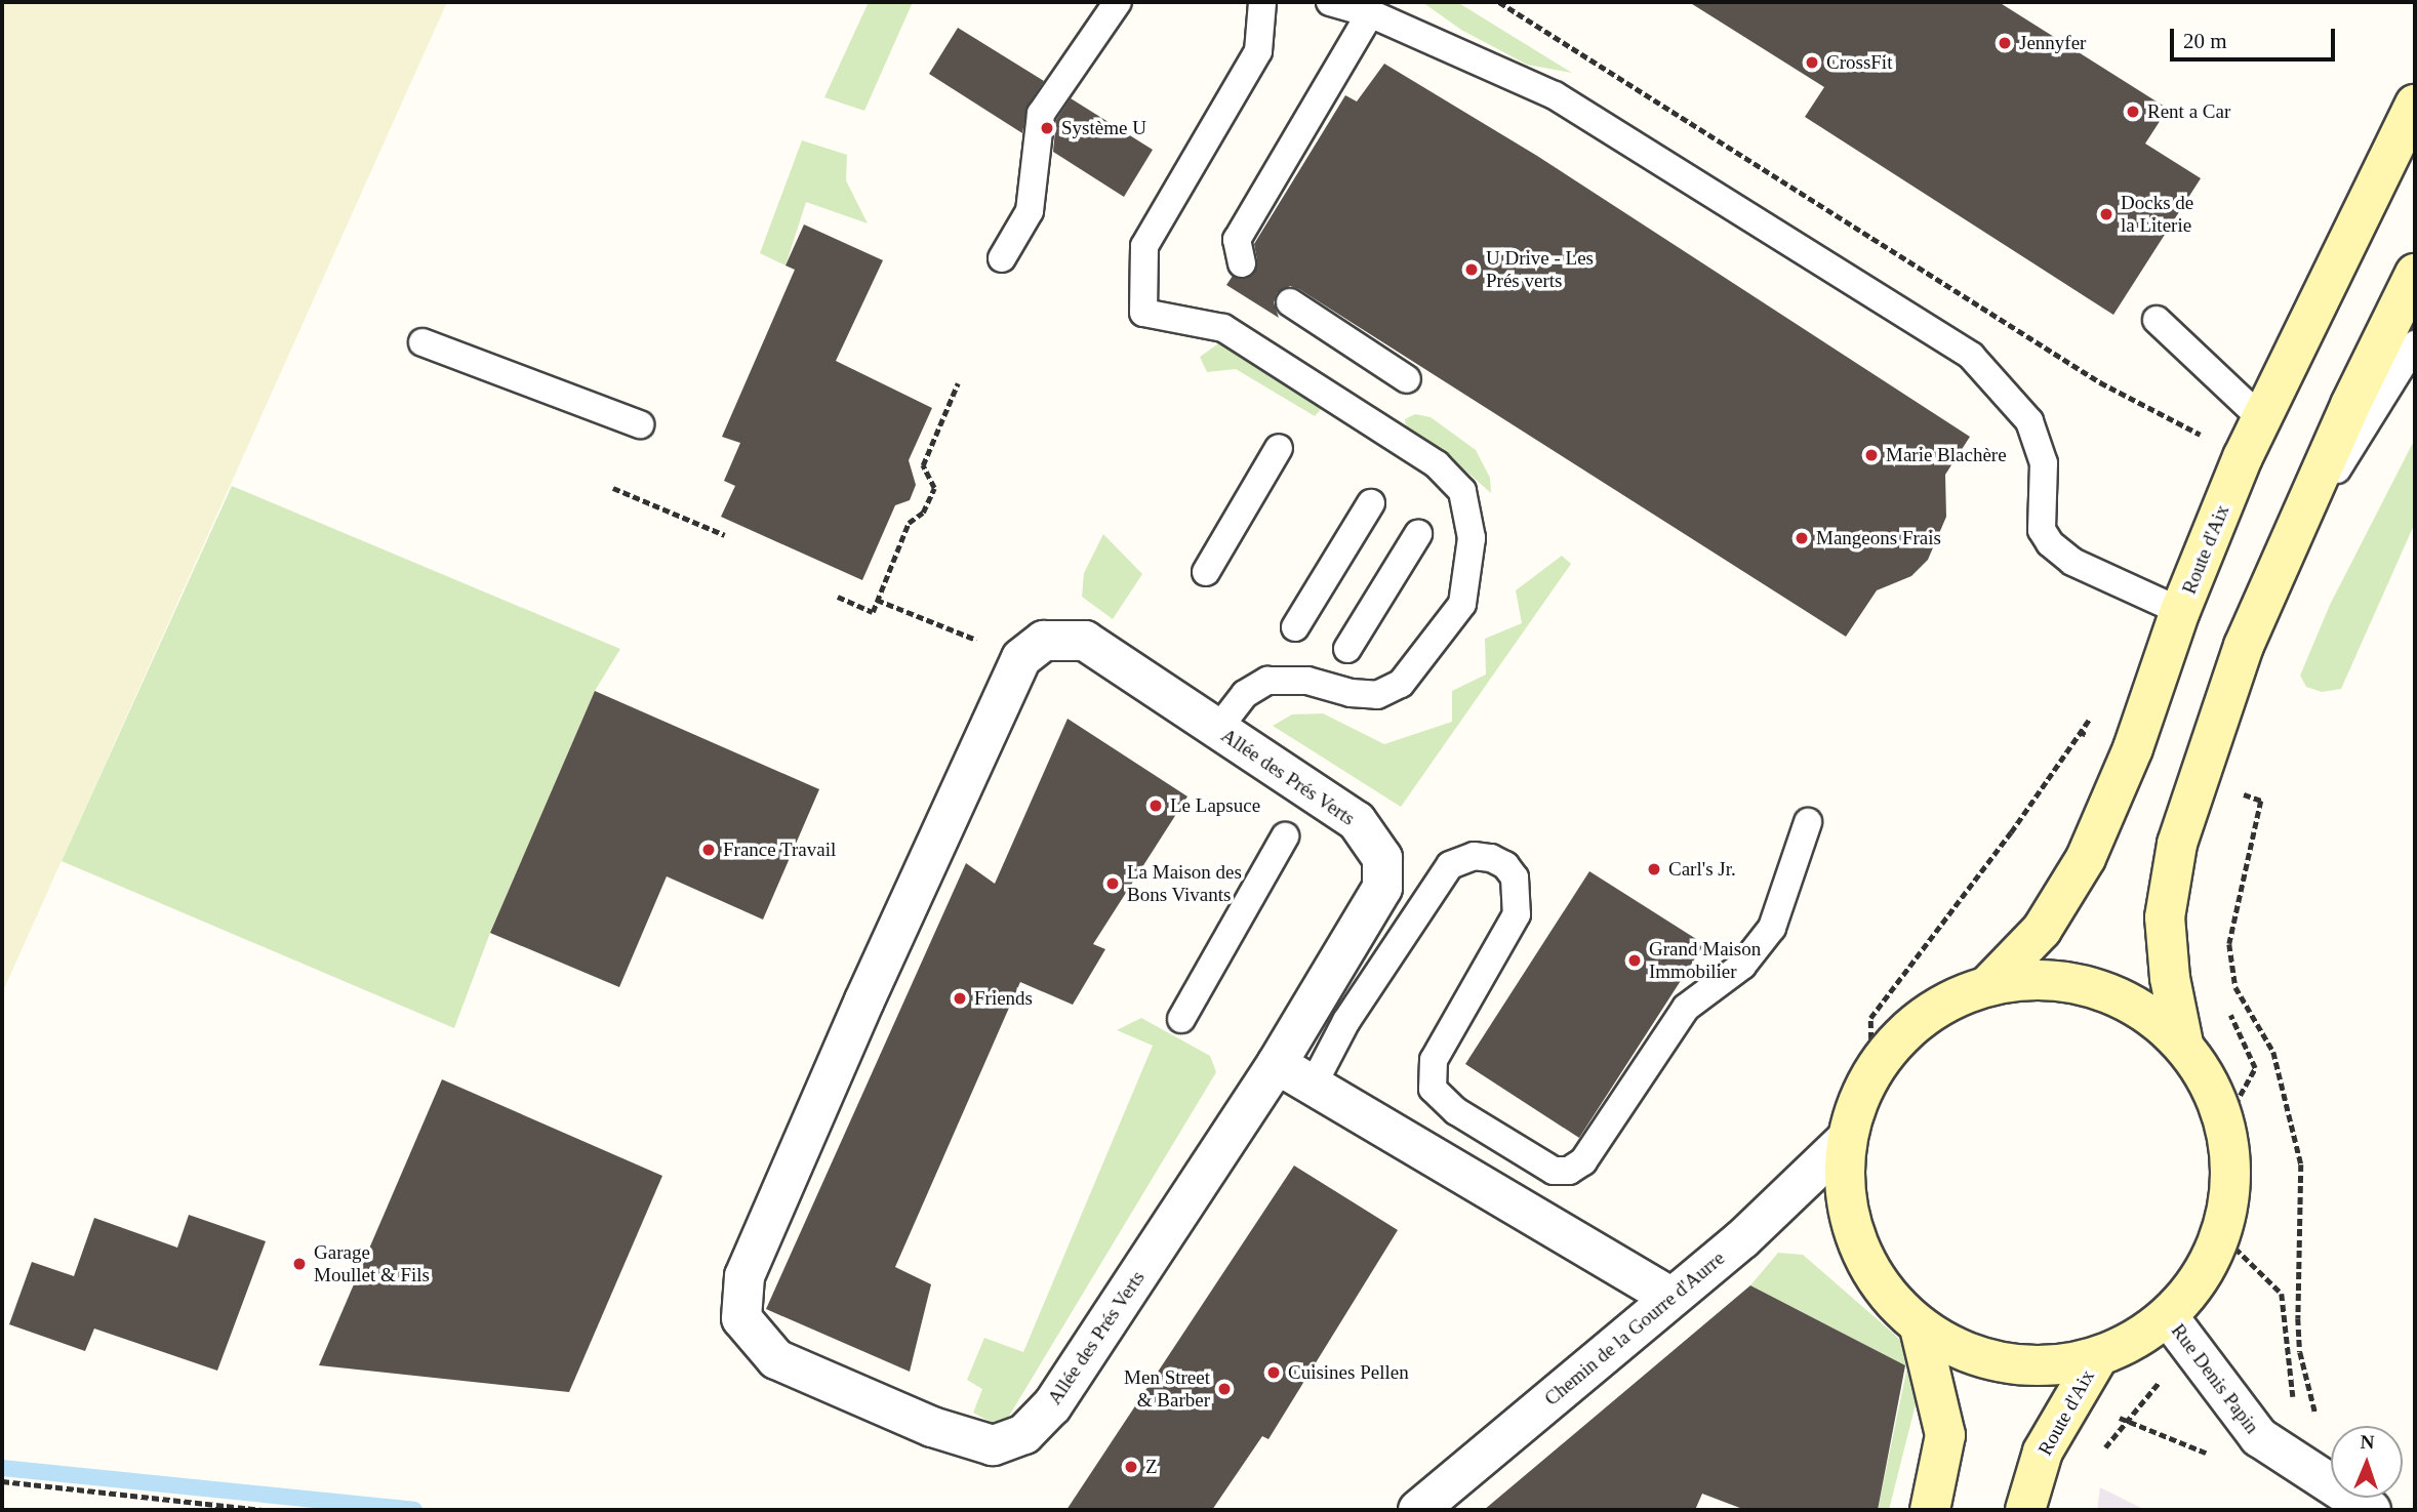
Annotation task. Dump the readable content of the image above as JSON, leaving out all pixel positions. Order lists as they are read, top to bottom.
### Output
{
  "streets": {
    "main road": ["Route d'Aix"],
    "street": ["Allée des Prés Verts", "Chemin de la Gourre d'Aurre", "Rue Denis Papin"]
  },
  "places": [
    "Jennyfer",
    "CrossFit",
    "Rent a Car",
    "Système U",
    "Docks de la Literie",
    "U Drive - Les Prés verts",
    "Marie Blachère",
    "Mangeons Frais",
    "Le Lapsuce",
    "France Travail",
    "Carl's Jr.",
    "La Maison des Bons Vivants",
    "Grand Maison Immobilier",
    "Friends",
    "Garage Moullet & Fils",
    "Cuisines Pellen",
    "Men Street & Barber",
    "Z"
  ],
  "scale_bar": "20 m",
  "north": "top"
}
